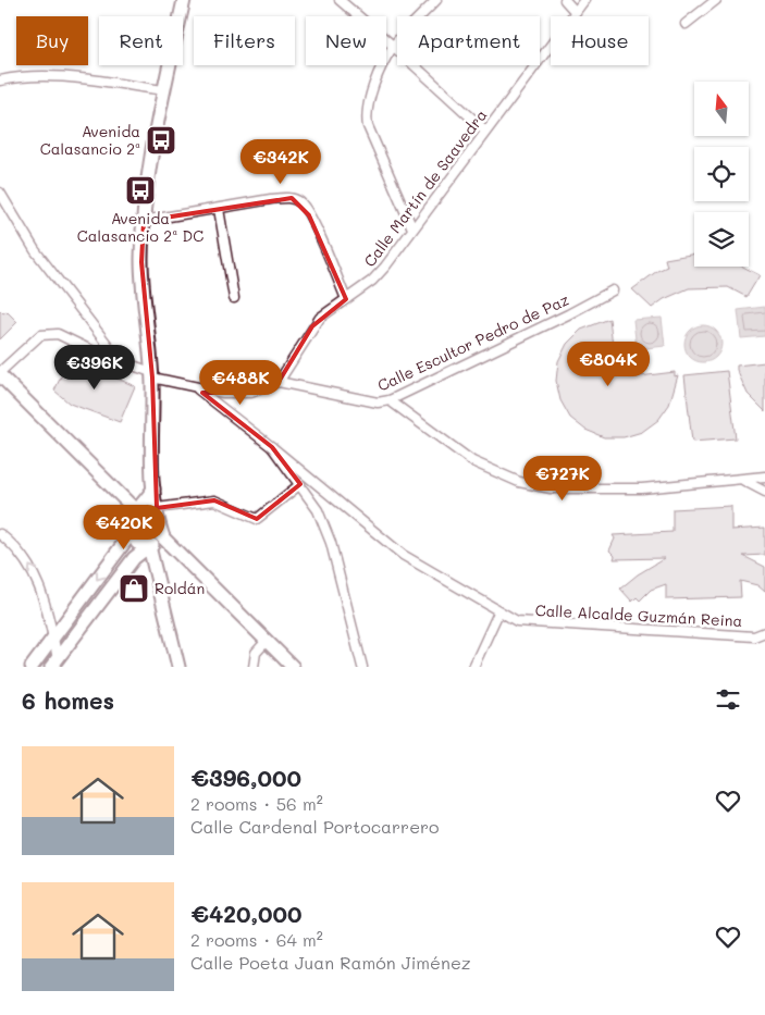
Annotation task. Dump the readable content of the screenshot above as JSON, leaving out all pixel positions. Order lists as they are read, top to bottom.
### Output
{
  "streets": {
    "street": ["Calle Martín de Saavedra", "Calle Escultor Pedro de Paz", "Calle Alcalde Guzmán Reina"]
  },
  "crossings": [
    ["Calle Martín de Saavedra", "Calle Escultor Pedro de Paz"]
  ],
  "places": {
    "bus stop": ["Avenida Calasancio 2ª", "Avenida Calasancio 2ª DC"],
    "shop": ["Roldán"]
  },
  "north": "top",
  "page": {
    "chip": [
      "Buy",
      "Rent",
      "Filters",
      "New",
      "Apartment",
      "House"
    ],
    "price": [
      "€342K",
      "€804K",
      "€396K",
      "€488K",
      "€727K",
      "€420K"
    ],
    "heading": "6 homes",
    "list": [
      {
        "name": "€396,000",
        "note": "2 rooms · 56 m² · Calle Cardenal Portocarrero"
      },
      {
        "name": "€420,000",
        "note": "2 rooms · 64 m² · Calle Poeta Juan Ramón Jiménez"
      }
    ]
  }
}
